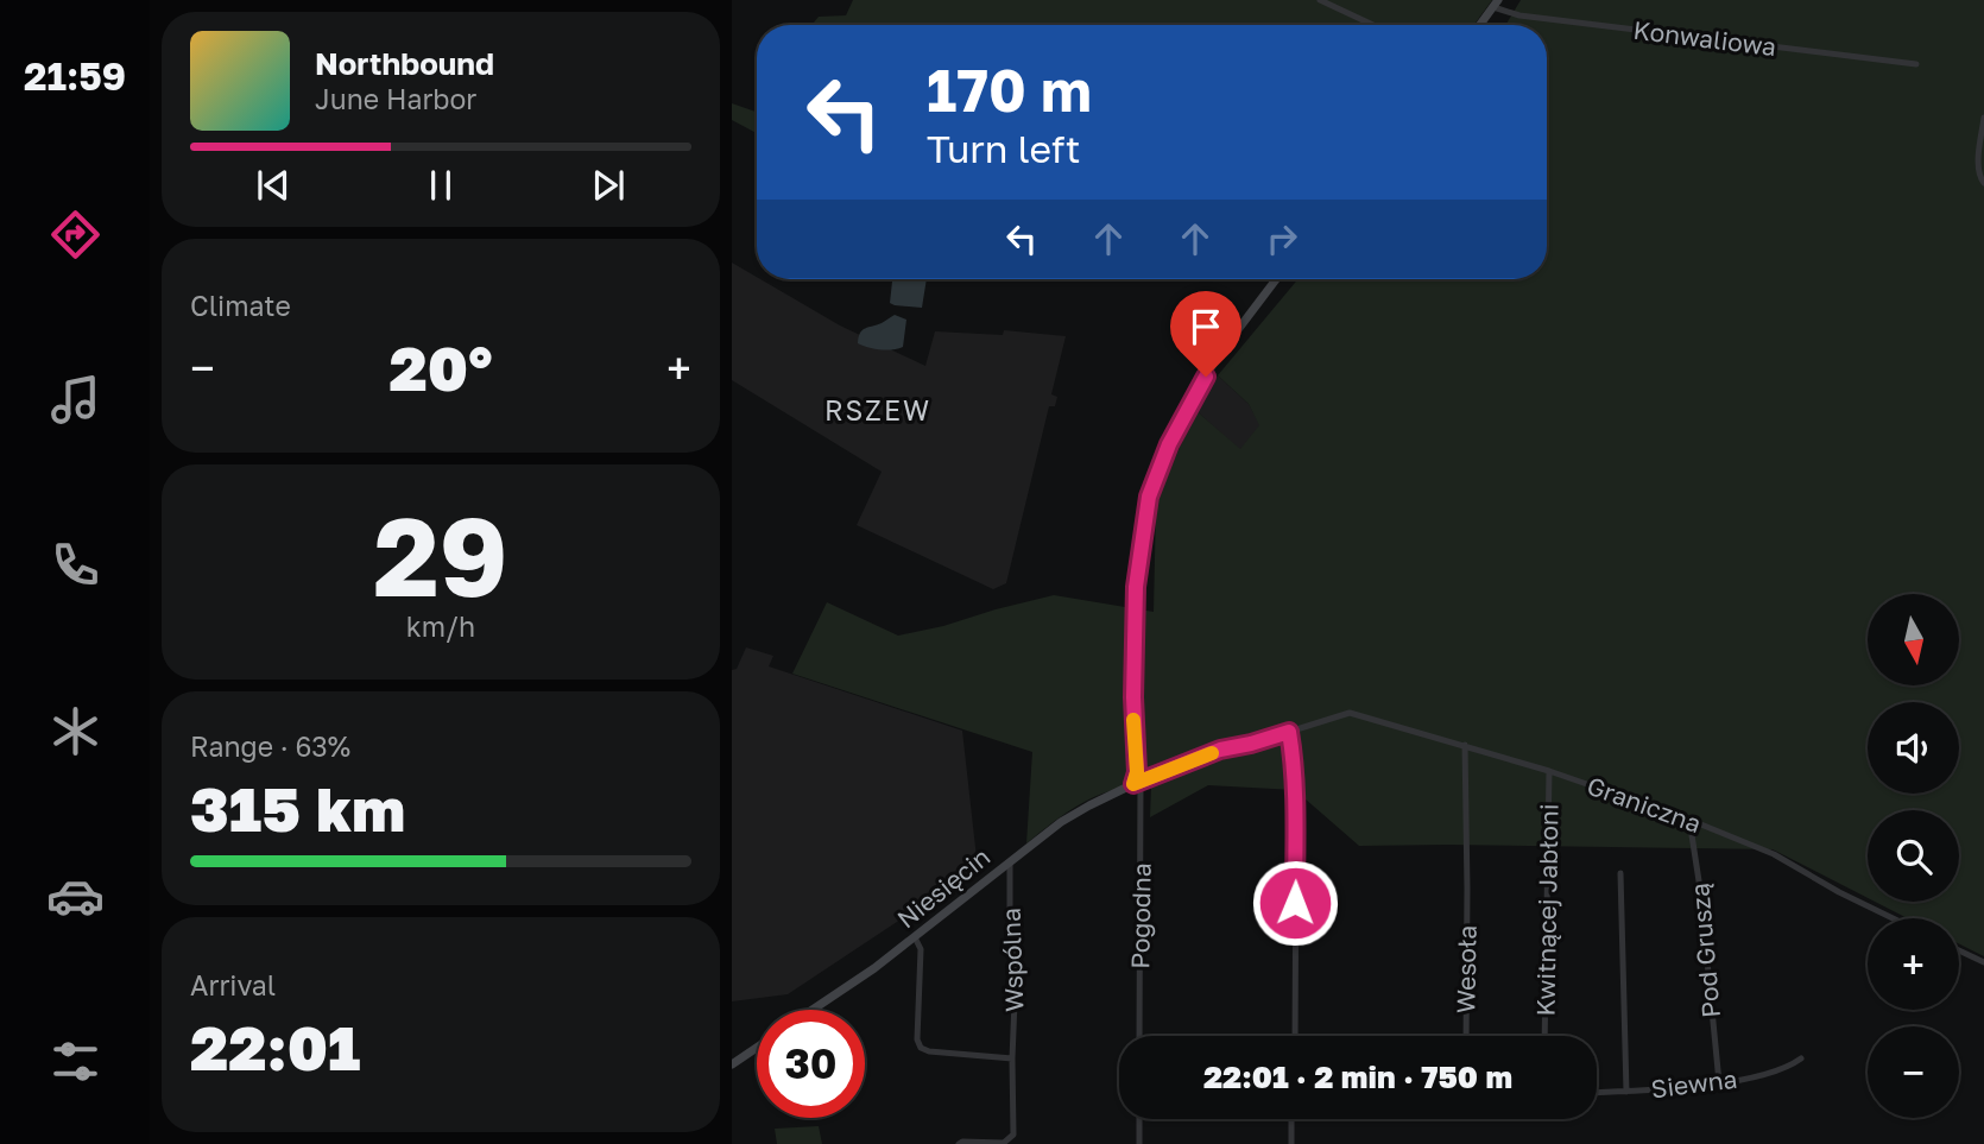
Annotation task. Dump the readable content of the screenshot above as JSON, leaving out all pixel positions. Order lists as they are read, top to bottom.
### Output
{
  "streets": {
    "street": [
      "Konwaliowa",
      "Graniczna",
      "Niesięcin",
      "Kwitnącej Jabłoni",
      "Pogodna",
      "Pod Gruszą",
      "Wspólna",
      "Wesoła",
      "Siewna"
    ]
  },
  "crossings": [
    ["Graniczna", "Kwitnącej Jabłoni"],
    ["Graniczna", "Pod Gruszą"],
    ["Graniczna", "Wesoła"],
    ["Niesięcin", "Pogodna"],
    ["Niesięcin", "Wspólna"],
    ["Pod Gruszą", "Siewna"]
  ],
  "districts": ["RSZEW"],
  "north": "bottom",
  "page": {
    "tabs": "21:59",
    "turn": ["170 m", "Turn left"],
    "song": ["Northbound", "June Harbor"],
    "tile": [
      "Climate",
      ["29", "km/h"],
      ["Range · 63%", "315 km"],
      ["Arrival", "22:01"]
    ],
    "heat": ["−", "20°", "+"],
    "map_buttons": ["+", "−"],
    "limit": "30",
    "trip": "22:01 · 2 min · 750 m"
  }
}
